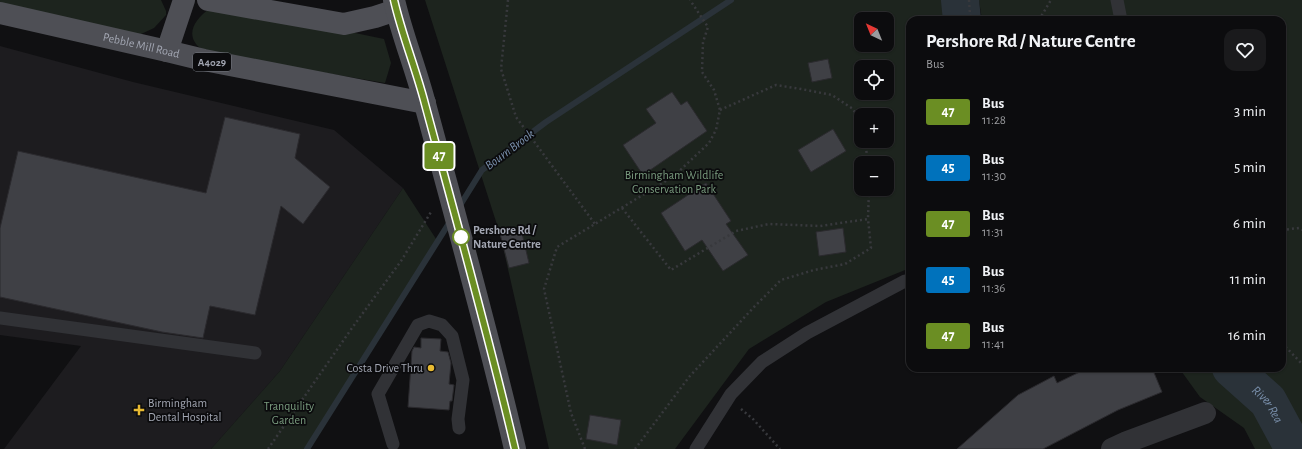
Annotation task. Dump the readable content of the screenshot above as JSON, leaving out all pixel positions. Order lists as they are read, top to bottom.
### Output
{
  "streets": {
    "main road": ["Pebble Mill Road", "A4029"]
  },
  "water": ["Bourn Brook", "River Rea"],
  "parks": ["Birmingham Wildlife Conservation Park", "Tranquility Garden"],
  "places": {
    "other": ["Pershore Rd / Nature Centre", "Costa Drive Thru"],
    "health": ["Birmingham Dental Hospital"]
  },
  "lines": ["bus line 47"],
  "north": "top left",
  "page": {
    "on_map": "47",
    "map_buttons": ["+", "−"],
    "heading": ["Pershore Rd / Nature Centre", "Bus"],
    "list": [
      {
        "mark": "47",
        "name": "Bus",
        "note": "11:28",
        "value": "3 min"
      },
      {
        "mark": "45",
        "name": "Bus",
        "note": "11:30",
        "value": "5 min"
      },
      {
        "mark": "47",
        "name": "Bus",
        "note": "11:31",
        "value": "6 min"
      },
      {
        "mark": "45",
        "name": "Bus",
        "note": "11:36",
        "value": "11 min"
      },
      {
        "mark": "47",
        "name": "Bus",
        "note": "11:41",
        "value": "16 min"
      }
    ]
  }
}
